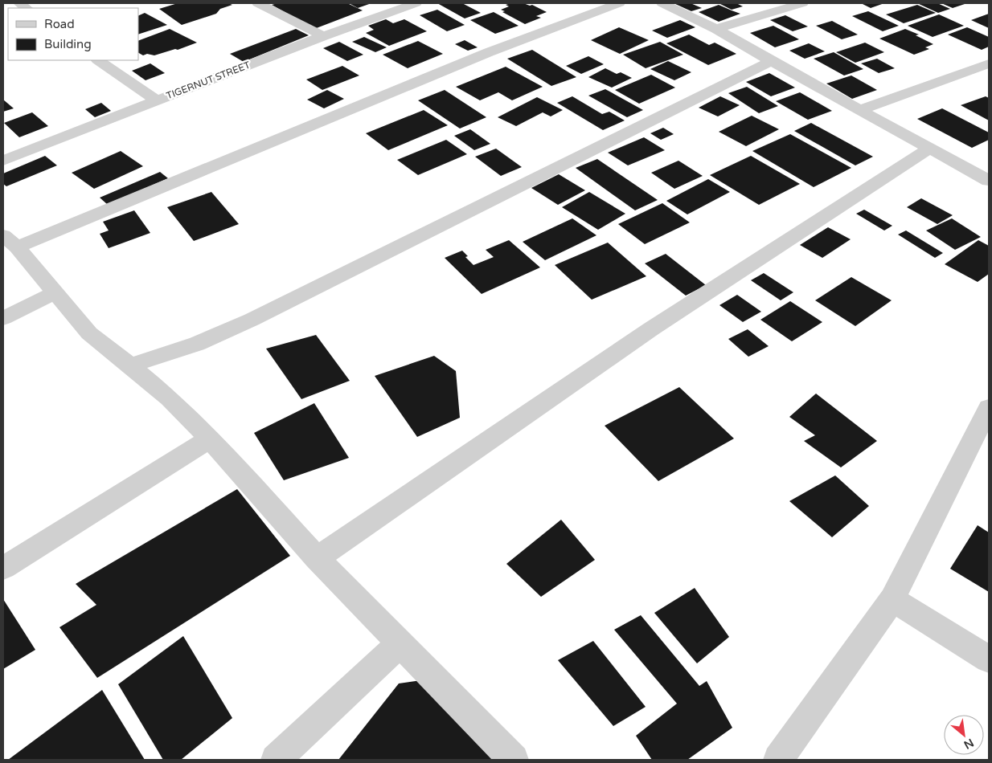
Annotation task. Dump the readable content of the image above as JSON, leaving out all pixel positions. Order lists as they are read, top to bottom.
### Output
{
  "streets": {
    "street": ["TIGERNUT STREET"]
  },
  "legend": ["Road", "Building"],
  "north": "bottom right"
}
